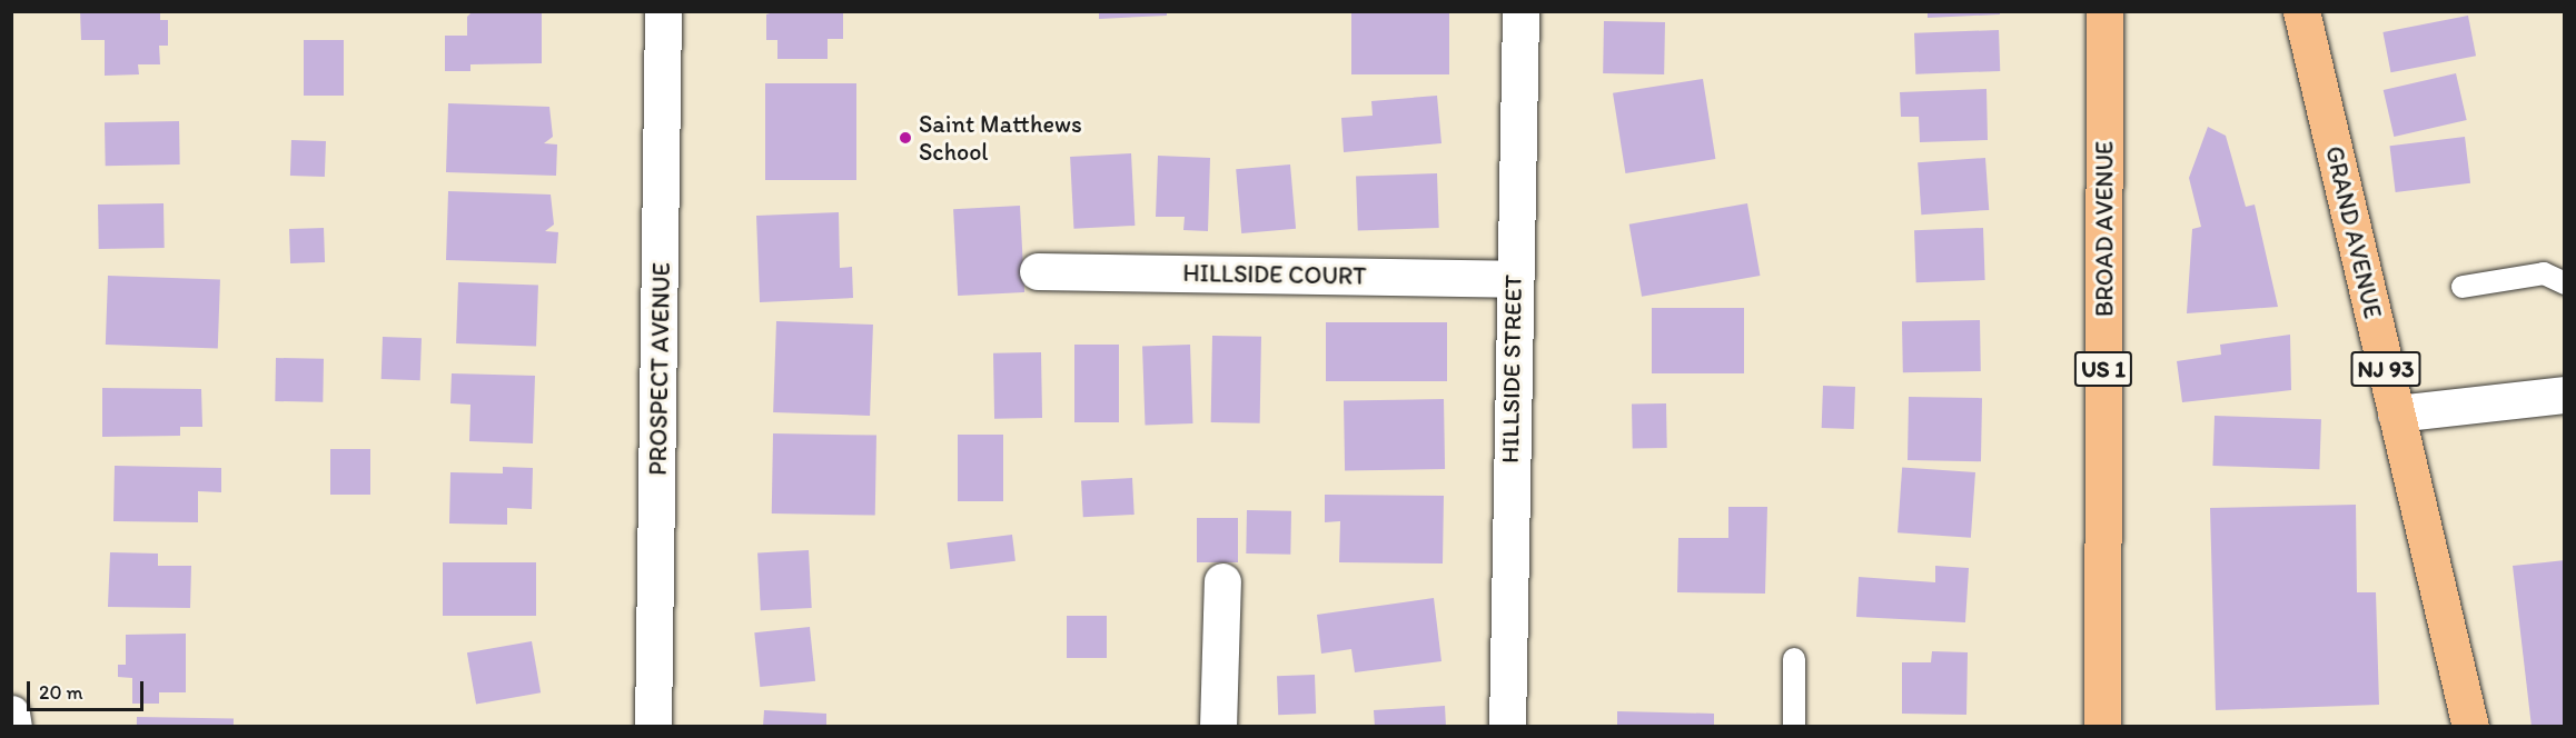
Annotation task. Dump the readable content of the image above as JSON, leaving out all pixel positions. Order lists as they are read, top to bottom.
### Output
{
  "streets": {
    "main road": [
      "BROAD AVENUE",
      "GRAND AVENUE",
      "US 1",
      "NJ 93"
    ],
    "street": ["HILLSIDE COURT", "PROSPECT AVENUE", "HILLSIDE STREET"]
  },
  "crossings": [
    ["HILLSIDE COURT", "HILLSIDE STREET"]
  ],
  "places": ["Saint Matthews School"],
  "scale_bar": "20 m"
}
